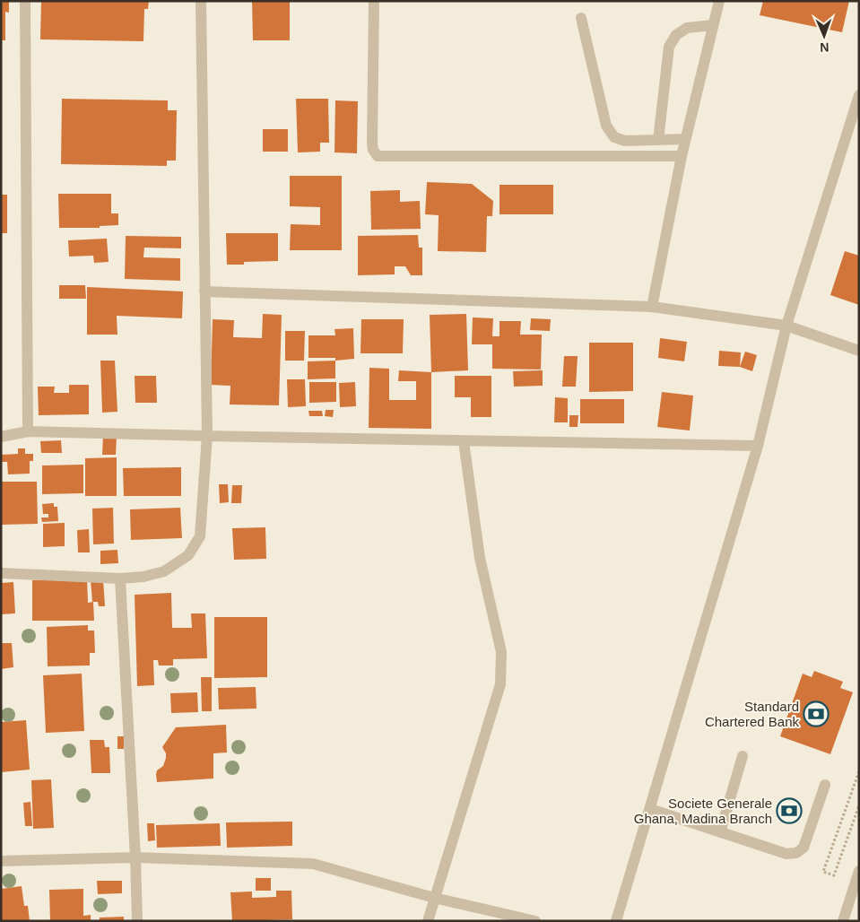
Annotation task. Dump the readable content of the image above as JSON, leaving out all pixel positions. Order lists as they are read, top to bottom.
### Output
{
  "places": {
    "bank": ["Standard Chartered Bank", "Societe Generale Ghana, Madina Branch"]
  },
  "north": "bottom"
}
